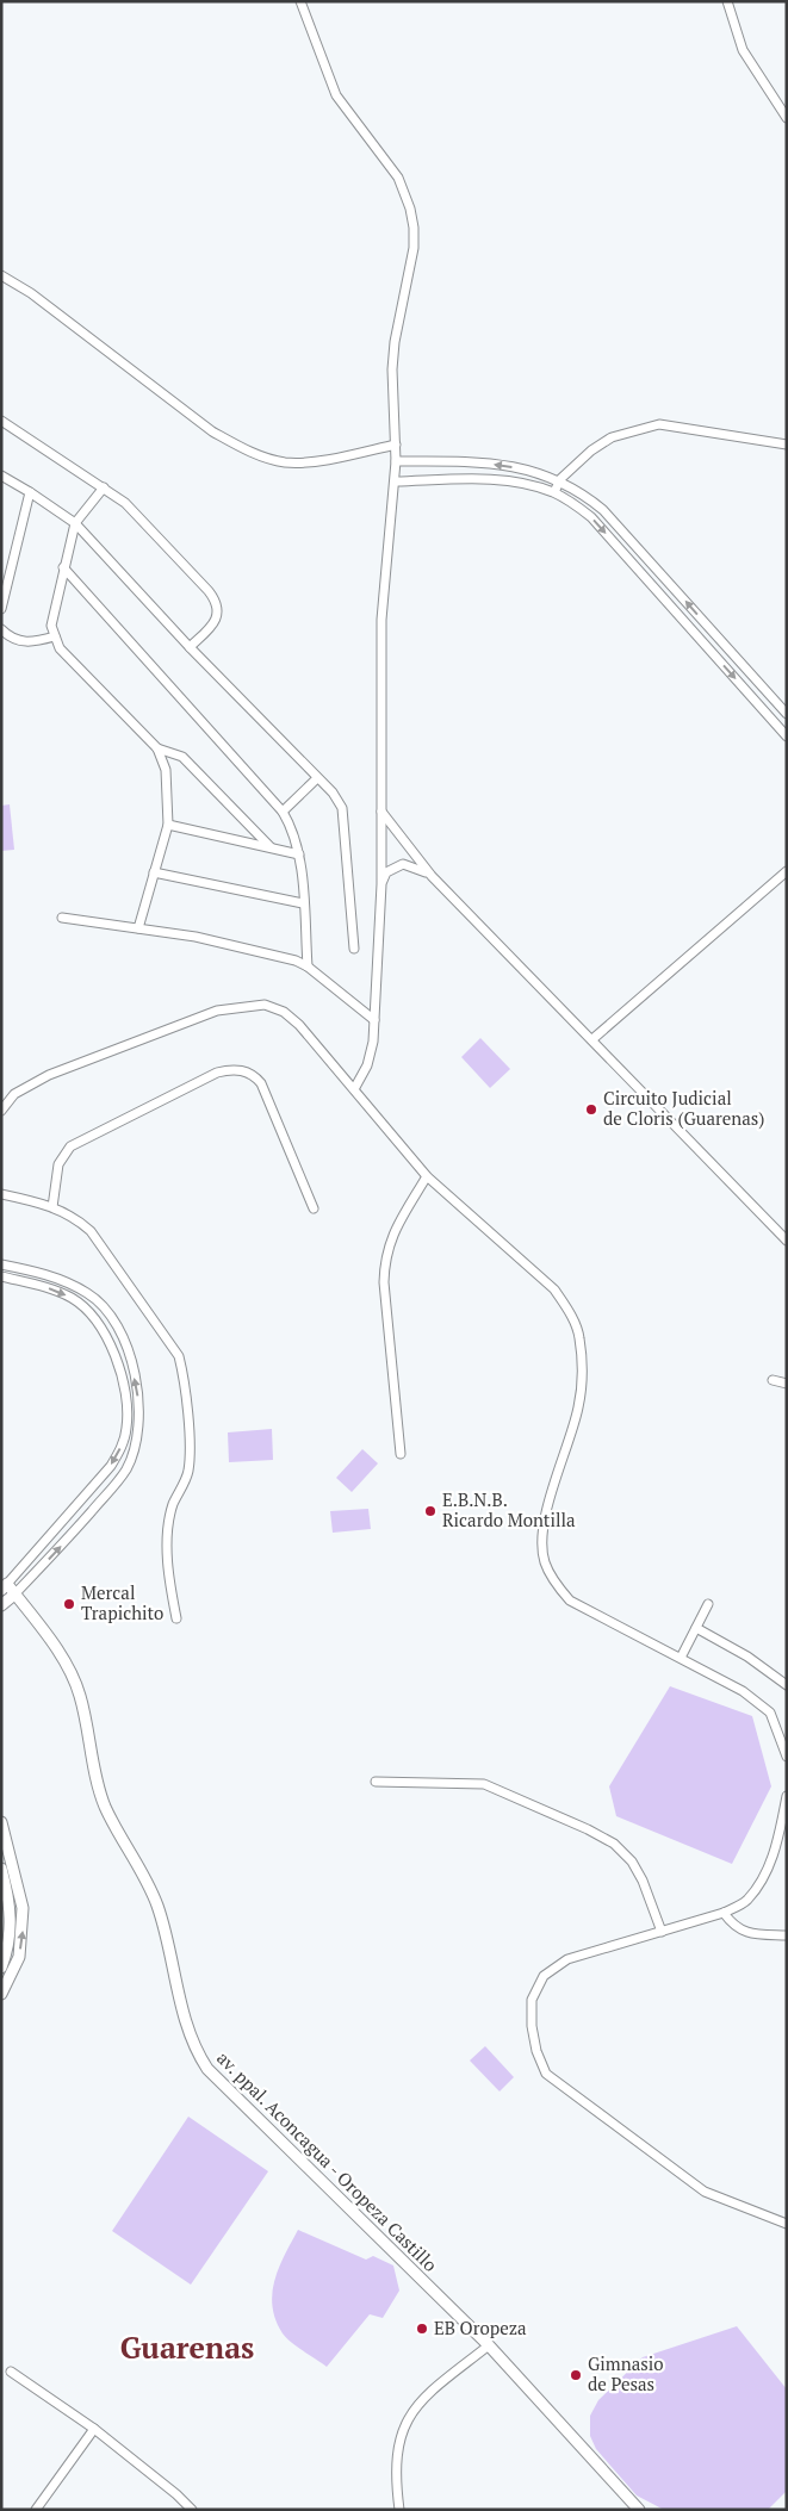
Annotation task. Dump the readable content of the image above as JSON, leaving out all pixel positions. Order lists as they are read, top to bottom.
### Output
{
  "streets": {
    "street": ["av. ppal. Aconcagua - Oropeza Castillo"]
  },
  "districts": ["Guarenas"],
  "places": [
    "Circuito Judicial de Cloris (Guarenas)",
    "E.B.N.B. Ricardo Montilla",
    "Mercal Trapichito",
    "EB Oropeza",
    "Gimnasio de Pesas"
  ]
}
